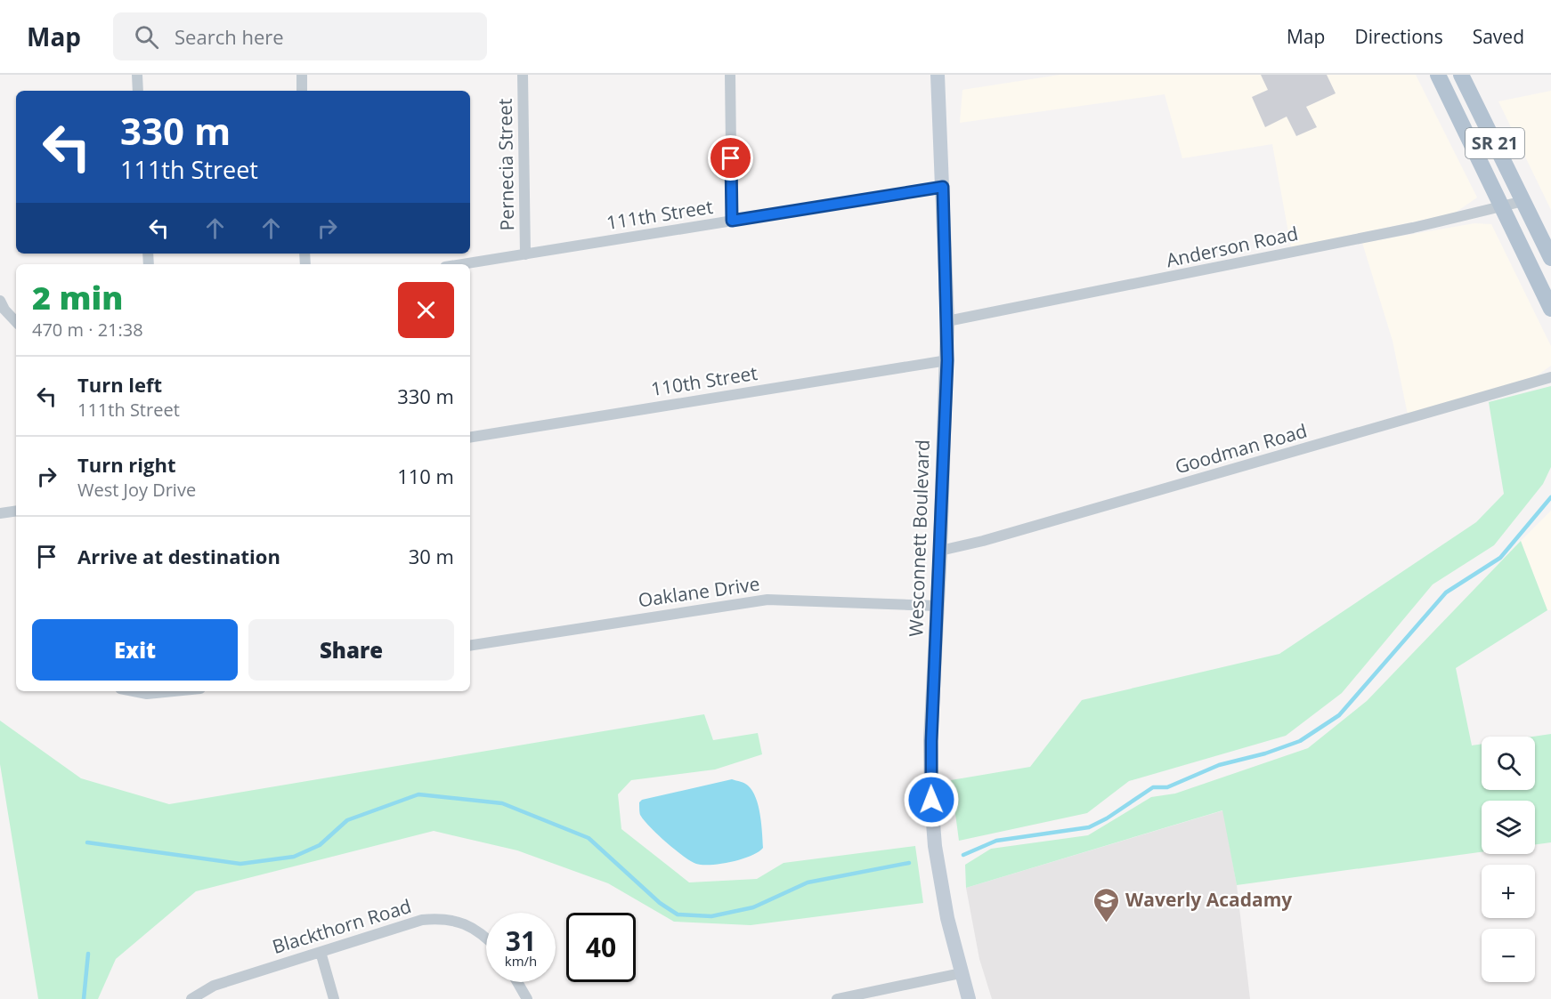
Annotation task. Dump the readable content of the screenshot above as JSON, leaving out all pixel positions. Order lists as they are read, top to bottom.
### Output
{
  "streets": {
    "main road": ["SR 21"],
    "street": [
      "Pernecia Street",
      "111th Street",
      "Anderson Road",
      "110th Street",
      "Goodman Road",
      "Wesconnett Boulevard",
      "Oaklane Drive",
      "Blackthorn Road"
    ]
  },
  "crossings": [
    ["SR 21", "Anderson Road"],
    ["Pernecia Street", "111th Street"],
    ["111th Street", "Wesconnett Boulevard"],
    ["Anderson Road", "Wesconnett Boulevard"],
    ["110th Street", "Wesconnett Boulevard"],
    ["Goodman Road", "Wesconnett Boulevard"],
    ["Wesconnett Boulevard", "Oaklane Drive"]
  ],
  "places": {
    "school or university": ["Waverly Acadamy"]
  },
  "page": {
    "header": "Map",
    "search": "Search here",
    "nav": ["Map", "Directions", "Saved"],
    "turn": ["330 m", "111th Street"],
    "heading": ["2 min", "470 m · 21:38"],
    "list": [
      {
        "name": "Turn left",
        "note": "111th Street",
        "value": "330 m"
      },
      {
        "name": "Turn right",
        "note": "West Joy Drive",
        "value": "110 m"
      },
      {
        "name": "Arrive at destination",
        "value": "30 m"
      }
    ],
    "buttons": ["Exit", "Share"],
    "map_buttons": ["+", "−"],
    "speed": "31 km/h",
    "limit": "40"
  }
}
